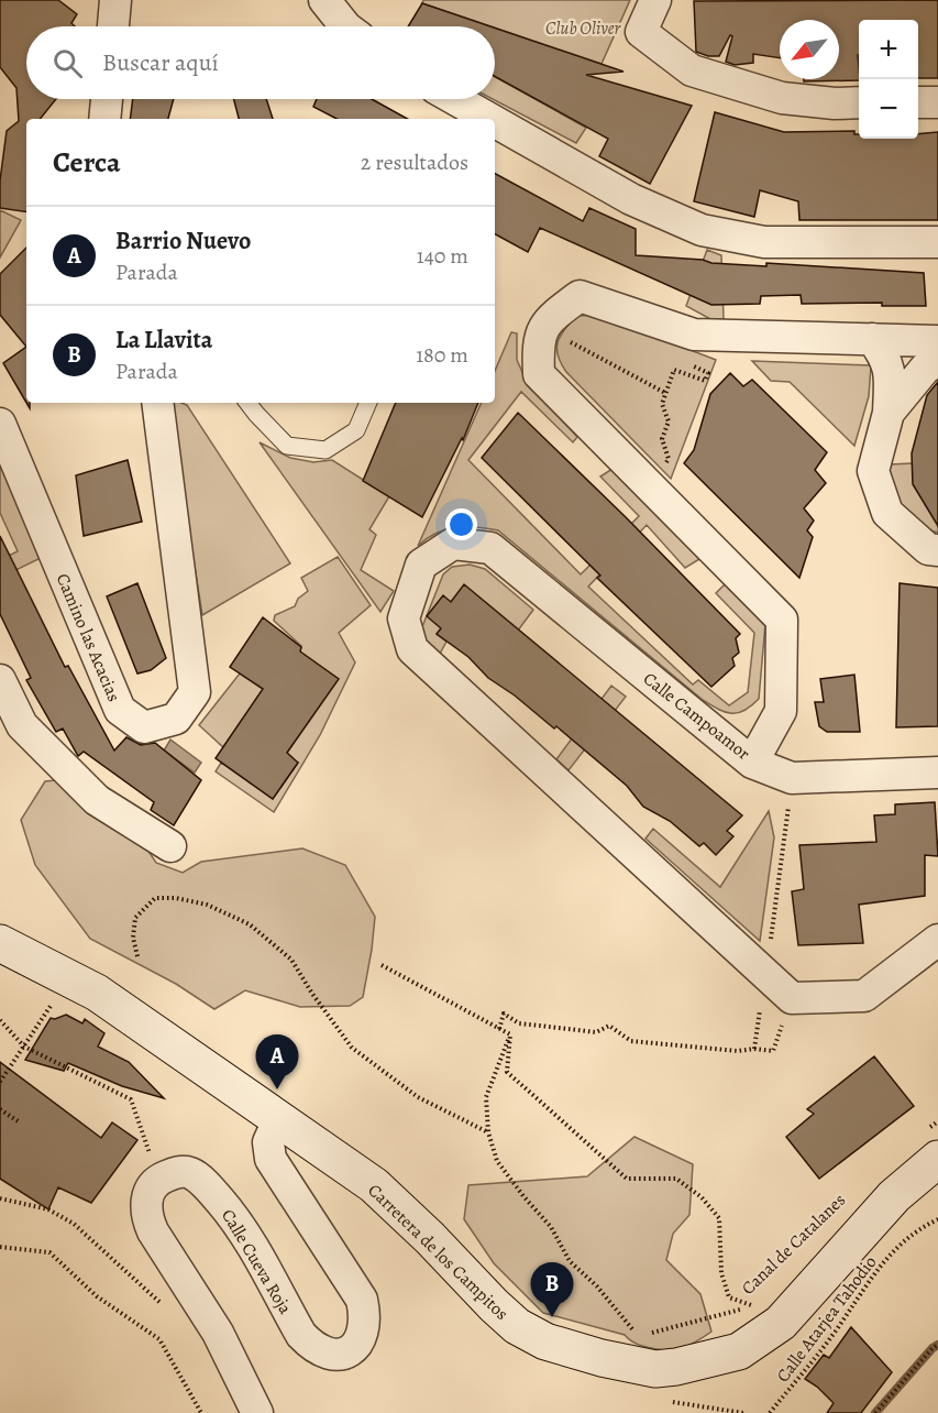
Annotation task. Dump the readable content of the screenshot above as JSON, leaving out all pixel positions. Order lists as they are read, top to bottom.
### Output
{
  "streets": {
    "main road": ["Carretera de los Campitos"],
    "street": ["Camino las Acacias", "Calle Campoamor", "Calle Cueva Roja"],
    "path": ["Canal de Catalanes", "Calle Atarjea Tahodio"]
  },
  "crossings": [
    ["Canal de Catalanes", "Carretera de los Campitos"],
    ["Carretera de los Campitos", "Calle Cueva Roja"]
  ],
  "parks": ["Club Oliver"],
  "north": "bottom left",
  "page": {
    "map_buttons": ["+", "−"],
    "search": "Buscar aquí",
    "heading": ["Cerca", "2 resultados"],
    "list": [
      {
        "mark": "A",
        "name": "Barrio Nuevo",
        "note": "Parada",
        "value": "140 m"
      },
      {
        "mark": "B",
        "name": "La Llavita",
        "note": "Parada",
        "value": "180 m"
      }
    ],
    "pins": ["A", "B"]
  }
}
